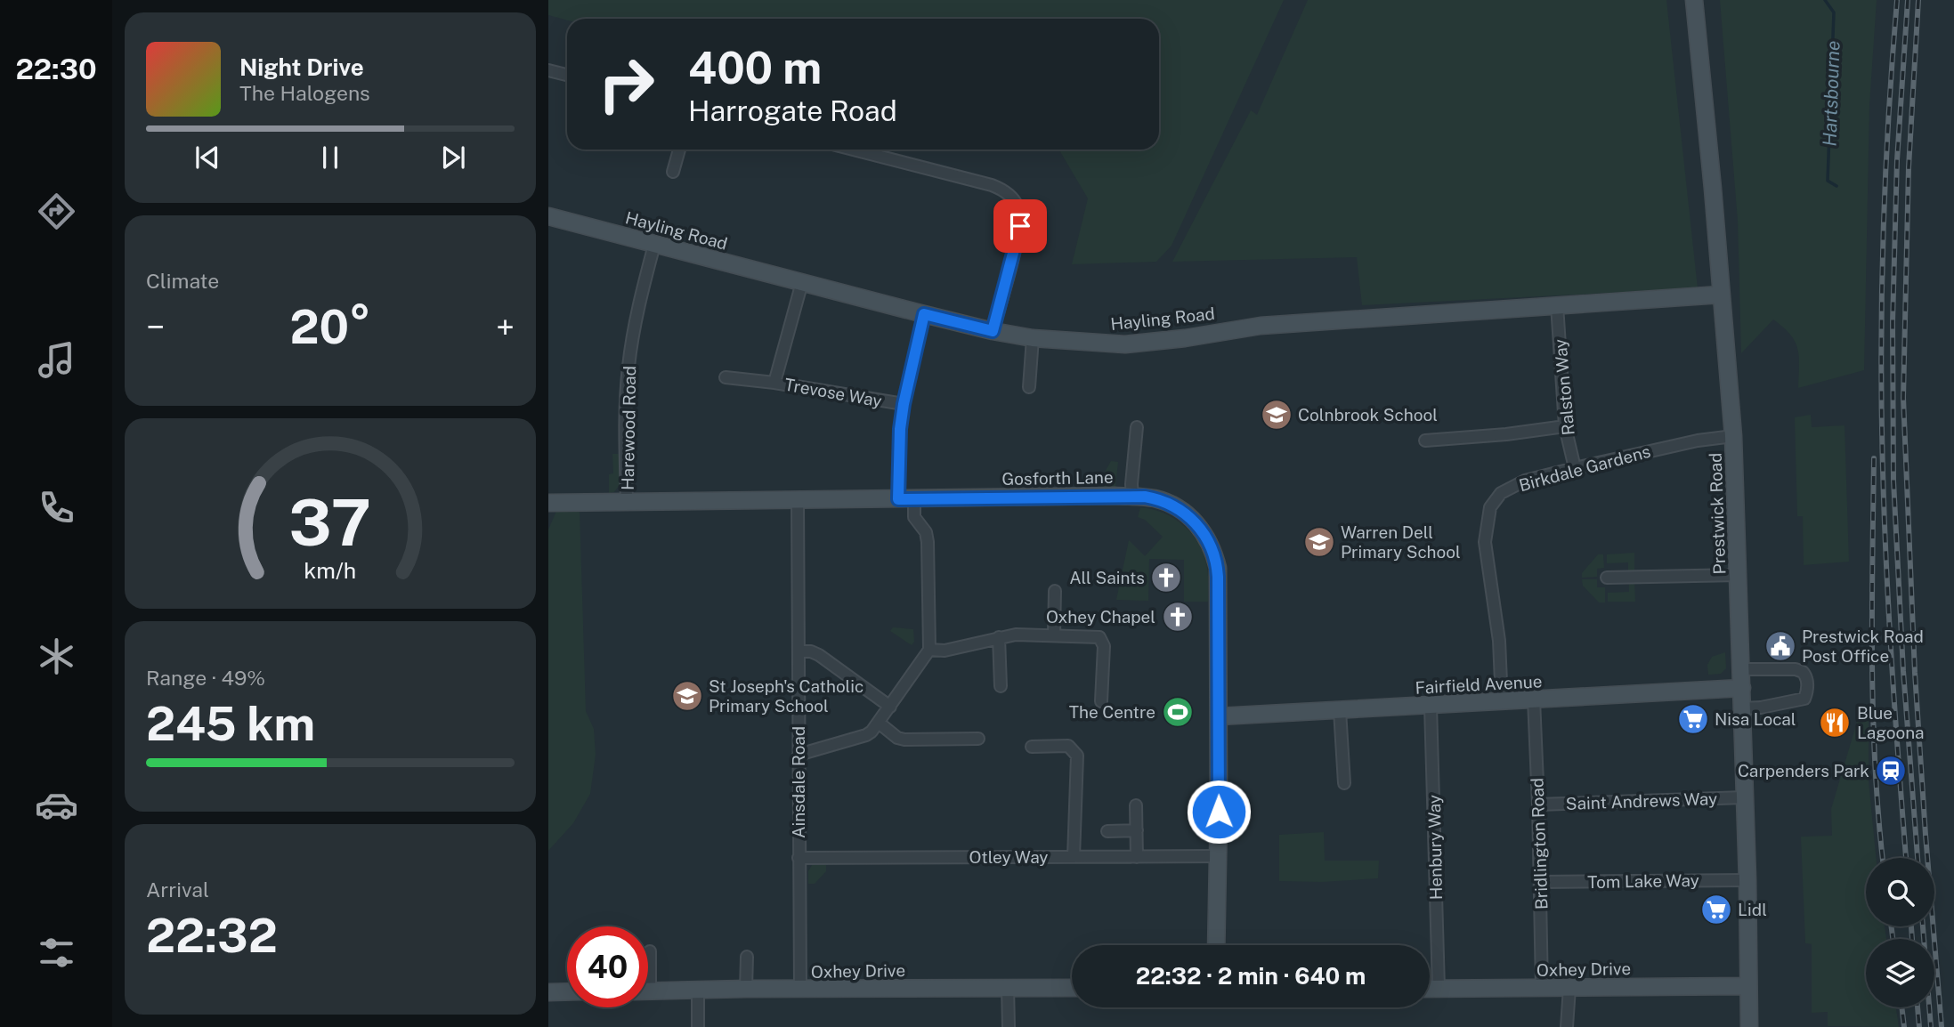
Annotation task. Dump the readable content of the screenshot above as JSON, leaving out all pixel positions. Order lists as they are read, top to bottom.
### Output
{
  "streets": {
    "street": [
      "Hayling Road",
      "Ralston Way",
      "Trevose Way",
      "Harewood Road",
      "Birkdale Gardens",
      "Gosforth Lane",
      "Prestwick Road",
      "Fairfield Avenue",
      "Ainsdale Road",
      "Saint Andrews Way",
      "Bridlington Road",
      "Henbury Way",
      "Otley Way",
      "Tom Lake Way",
      "Oxhey Drive"
    ]
  },
  "crossings": [
    ["Hayling Road", "Ralston Way"],
    ["Hayling Road", "Trevose Way"],
    ["Hayling Road", "Harewood Road"],
    ["Hayling Road", "Prestwick Road"],
    ["Ralston Way", "Birkdale Gardens"],
    ["Harewood Road", "Gosforth Lane"],
    ["Birkdale Gardens", "Prestwick Road"],
    ["Birkdale Gardens", "Fairfield Avenue"],
    ["Gosforth Lane", "Fairfield Avenue"],
    ["Gosforth Lane", "Ainsdale Road"],
    ["Gosforth Lane", "Otley Way"],
    ["Prestwick Road", "Fairfield Avenue"],
    ["Prestwick Road", "Saint Andrews Way"],
    ["Prestwick Road", "Tom Lake Way"],
    ["Prestwick Road", "Oxhey Drive"],
    ["Fairfield Avenue", "Bridlington Road"],
    ["Fairfield Avenue", "Henbury Way"],
    ["Ainsdale Road", "Otley Way"],
    ["Ainsdale Road", "Oxhey Drive"],
    ["Saint Andrews Way", "Bridlington Road"],
    ["Bridlington Road", "Tom Lake Way"],
    ["Bridlington Road", "Oxhey Drive"],
    ["Henbury Way", "Oxhey Drive"]
  ],
  "water": ["Hartsbourne"],
  "places": {
    "school or university": ["Colnbrook School", "Warren Dell Primary School", "St Joseph's Catholic Primary School"],
    "church": ["All Saints", "Oxhey Chapel"],
    "public building": ["Prestwick Road Post Office"],
    "sports": ["The Centre"],
    "supermarket": ["Nisa Local", "Lidl"],
    "restaurant": ["Blue Lagoona"],
    "station": ["Carpenders Park"]
  },
  "page": {
    "tabs": "22:30",
    "turn": ["400 m", "Harrogate Road"],
    "song": ["Night Drive", "The Halogens"],
    "tile": [
      "Climate",
      ["Range · 49%", "245 km"],
      ["Arrival", "22:32"]
    ],
    "heat": ["−", "20°", "+"],
    "limit": "40",
    "trip": "22:32 · 2 min · 640 m",
    "gauge": ["37", "km/h"]
  }
}
